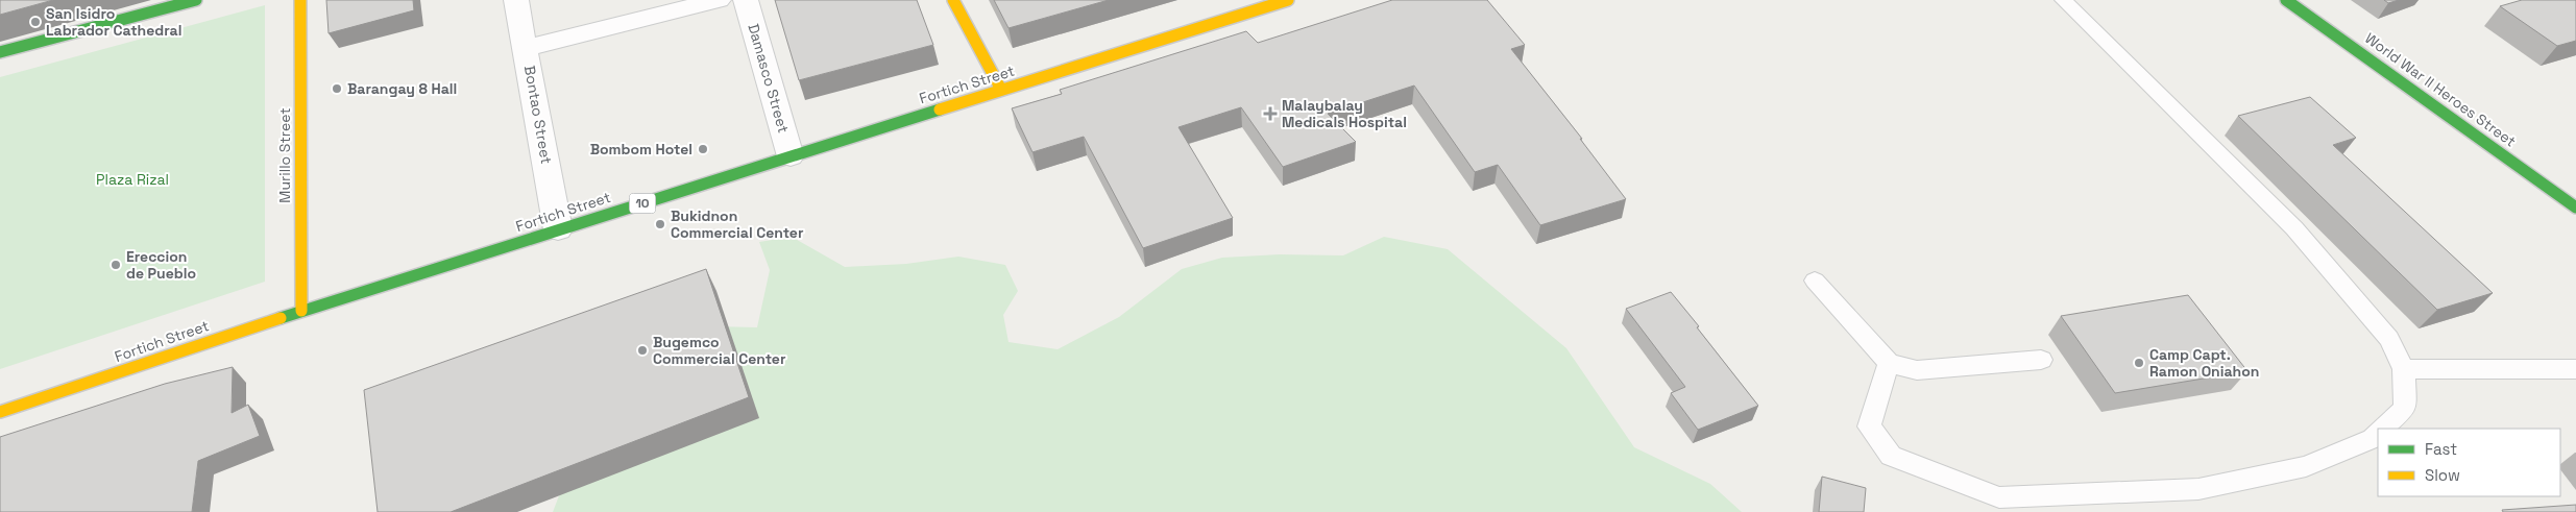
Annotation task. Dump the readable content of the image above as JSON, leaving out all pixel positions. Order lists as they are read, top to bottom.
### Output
{
  "streets": {
    "main road": [
      "Fortich Street",
      "World War II Heroes Street",
      "Murillo Street",
      "10"
    ],
    "street": ["Damasco Street", "Bontao Street"]
  },
  "crossings": [
    ["Damasco Street", "Fortich Street"],
    ["Fortich Street", "Bontao Street"],
    ["Fortich Street", "Murillo Street"]
  ],
  "parks": ["Plaza Rizal"],
  "places": {
    "other": [
      "San Isidro Labrador Cathedral",
      "Barangay 8 Hall",
      "Bombom Hotel",
      "Bukidnon Commercial Center",
      "Ereccion de Pueblo",
      "Bugemco Commercial Center",
      "Camp Capt. Ramon Oniahon"
    ],
    "health": ["Malaybalay Medicals Hospital"]
  },
  "legend": ["Fast", "Slow"]
}
